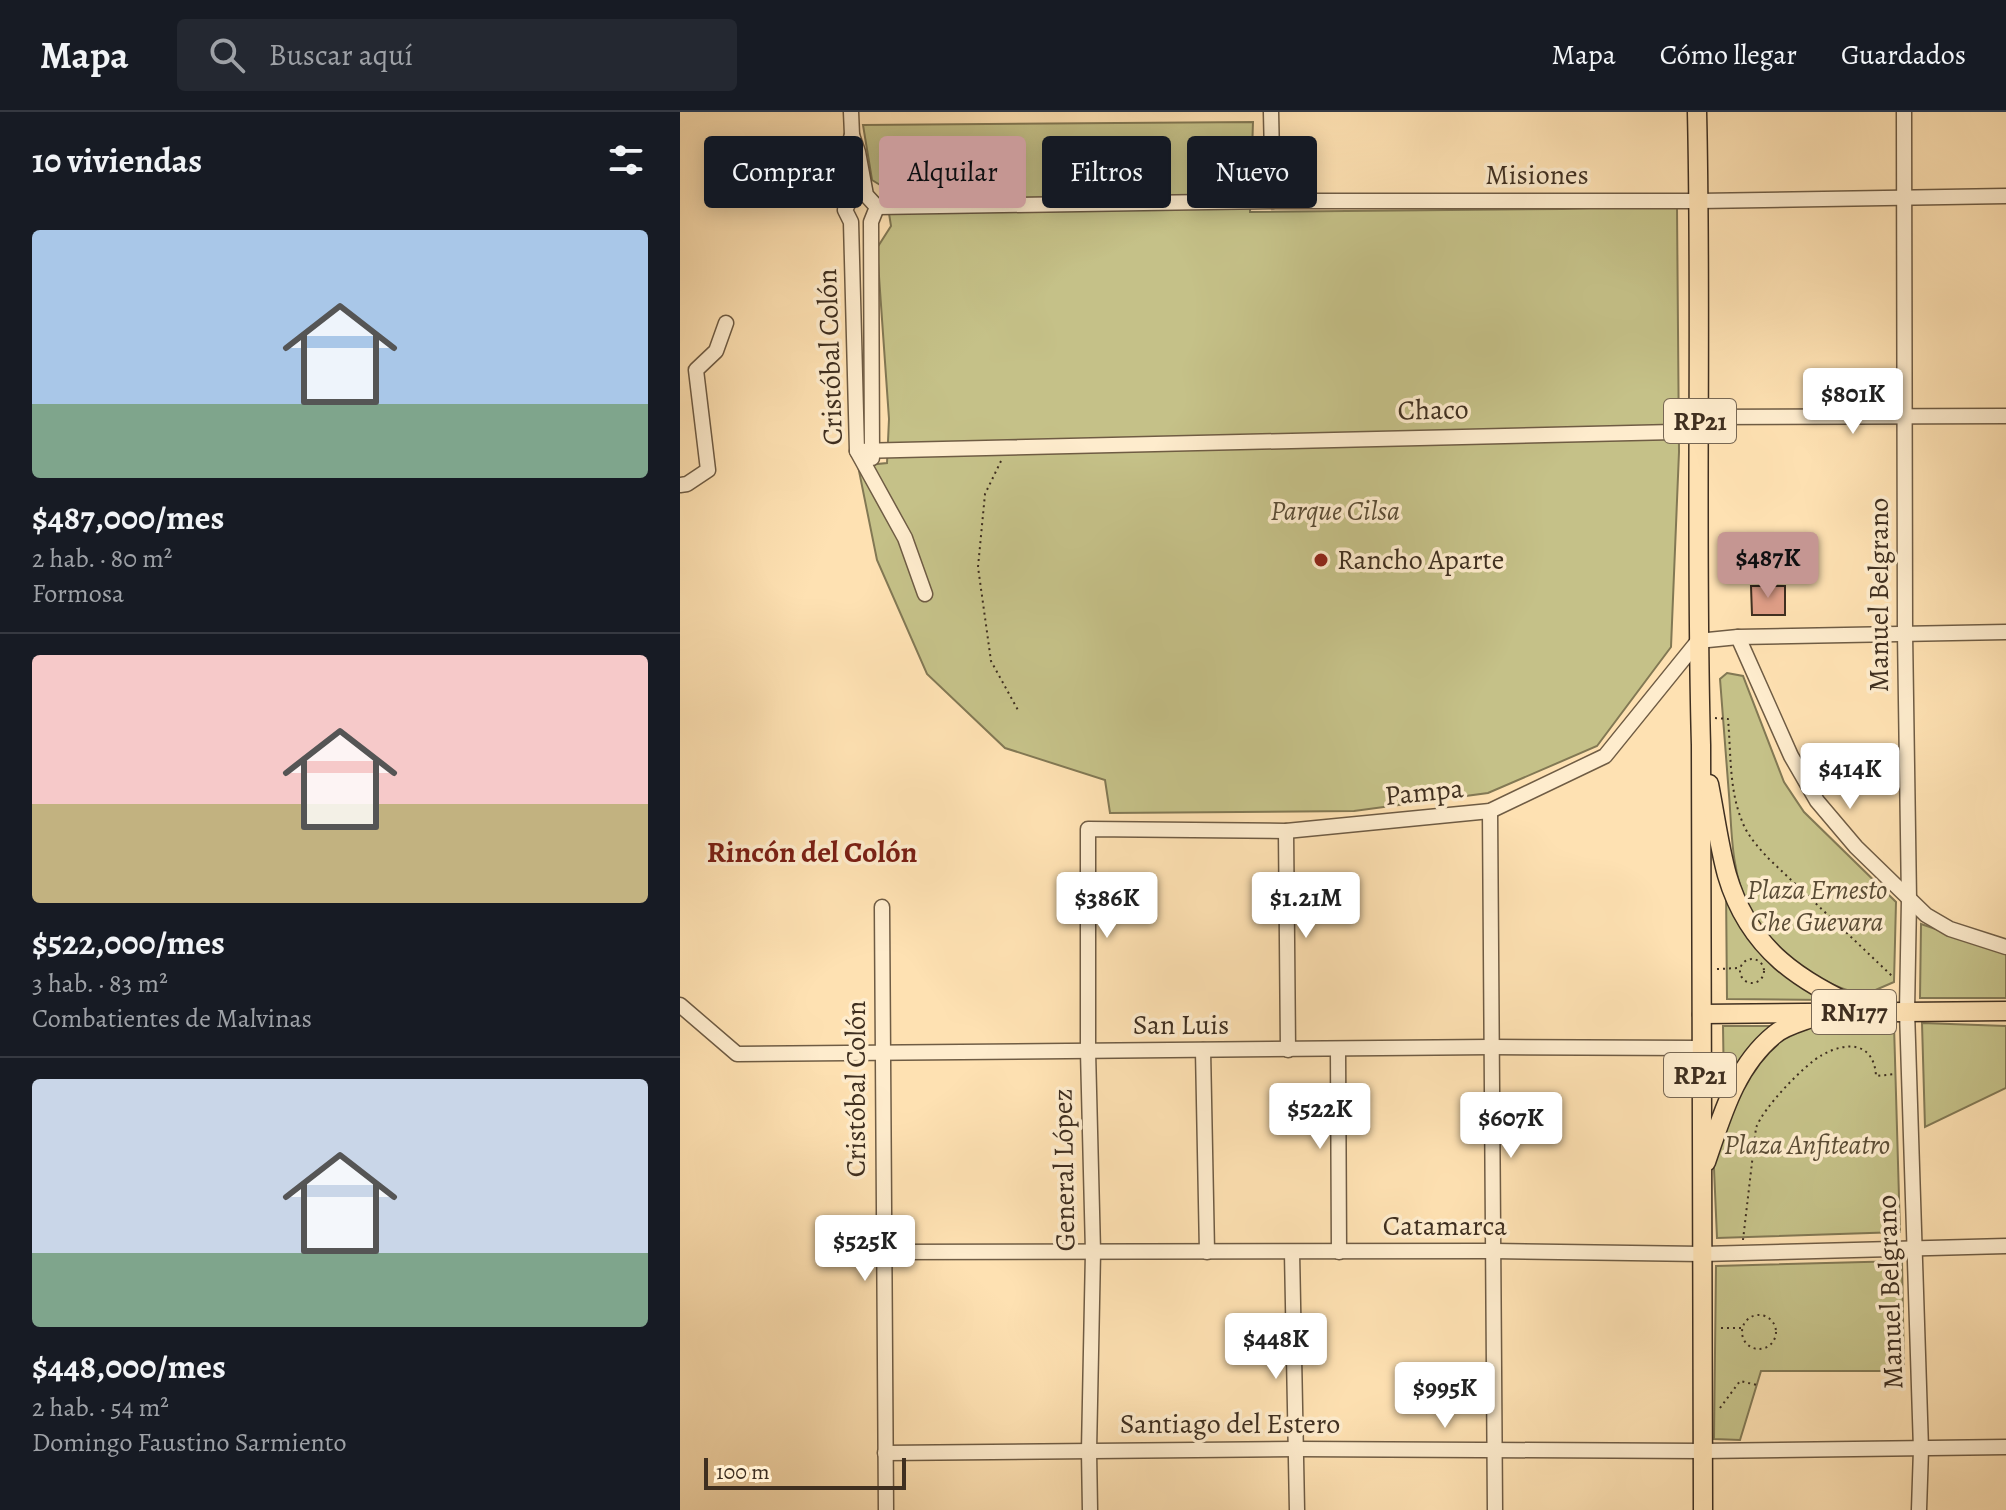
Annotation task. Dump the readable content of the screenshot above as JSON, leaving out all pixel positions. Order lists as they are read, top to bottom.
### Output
{
  "streets": {
    "main road": ["RP21", "RN177"],
    "street": [
      "Misiones",
      "Cristóbal Colón",
      "Chaco",
      "Manuel Belgrano",
      "Pampa",
      "San Luis",
      "General López",
      "Catamarca",
      "Santiago del Estero"
    ]
  },
  "crossings": [
    ["Misiones", "Cristóbal Colón"],
    ["Misiones", "RP21"],
    ["Misiones", "Manuel Belgrano"],
    ["Cristóbal Colón", "Chaco"],
    ["Cristóbal Colón", "San Luis"],
    ["Cristóbal Colón", "Catamarca"],
    ["Cristóbal Colón", "Santiago del Estero"],
    ["Chaco", "RP21"],
    ["Chaco", "Manuel Belgrano"],
    ["RP21", "Pampa"],
    ["RP21", "RN177"],
    ["RP21", "San Luis"],
    ["RP21", "Catamarca"],
    ["RP21", "Santiago del Estero"],
    ["Manuel Belgrano", "RN177"],
    ["Manuel Belgrano", "Catamarca"],
    ["Manuel Belgrano", "Santiago del Estero"],
    ["Pampa", "General López"],
    ["San Luis", "General López"],
    ["General López", "Catamarca"],
    ["General López", "Santiago del Estero"]
  ],
  "districts": ["Rincón del Colón"],
  "parks": ["Parque Cilsa", "Plaza Ernesto Che Guevara", "Plaza Anfiteatro"],
  "places": ["Rancho Aparte"],
  "scale_bar": "100 m",
  "page": {
    "header": "Mapa",
    "search": "Buscar aquí",
    "nav": ["Mapa", "Cómo llegar", "Guardados"],
    "heading": "10 viviendas",
    "chip": [
      "Comprar",
      "Alquilar",
      "Filtros",
      "Nuevo"
    ],
    "list": [
      {
        "name": "$487,000/mes",
        "note": "2 hab. · 80 m² · Formosa"
      },
      {
        "name": "$522,000/mes",
        "note": "3 hab. · 83 m² · Combatientes de Malvinas"
      },
      {
        "name": "$448,000/mes",
        "note": "2 hab. · 54 m² · Domingo Faustino Sarmiento"
      }
    ],
    "price": [
      "$801K",
      "$487K",
      "$414K",
      "$386K",
      "$1.21M",
      "$522K",
      "$607K",
      "$525K",
      "$448K",
      "$995K"
    ],
    "scale": "100 m"
  }
}
